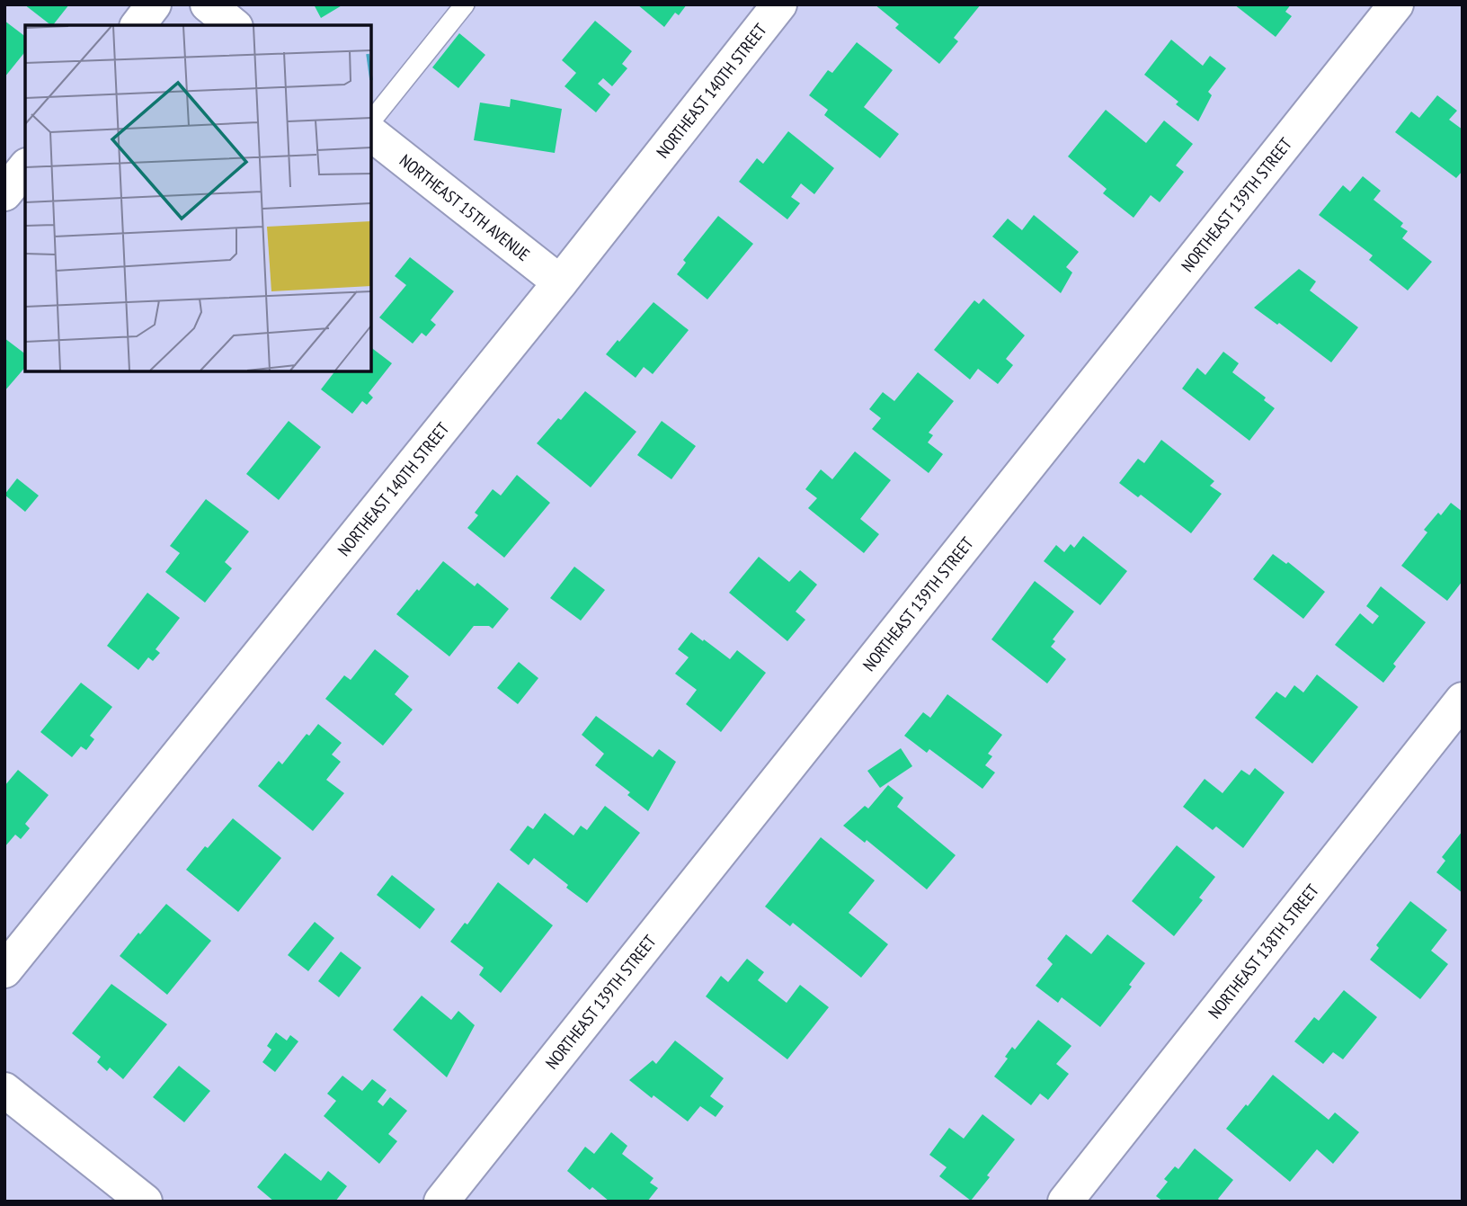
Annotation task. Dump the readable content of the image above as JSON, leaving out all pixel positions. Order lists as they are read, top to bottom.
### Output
{
  "streets": {
    "street": [
      "NORTHEAST 140TH STREET",
      "NORTHEAST 139TH STREET",
      "NORTHEAST 15TH AVENUE",
      "NORTHEAST 138TH STREET"
    ]
  },
  "crossings": [
    ["NORTHEAST 140TH STREET", "NORTHEAST 15TH AVENUE"]
  ]
}
